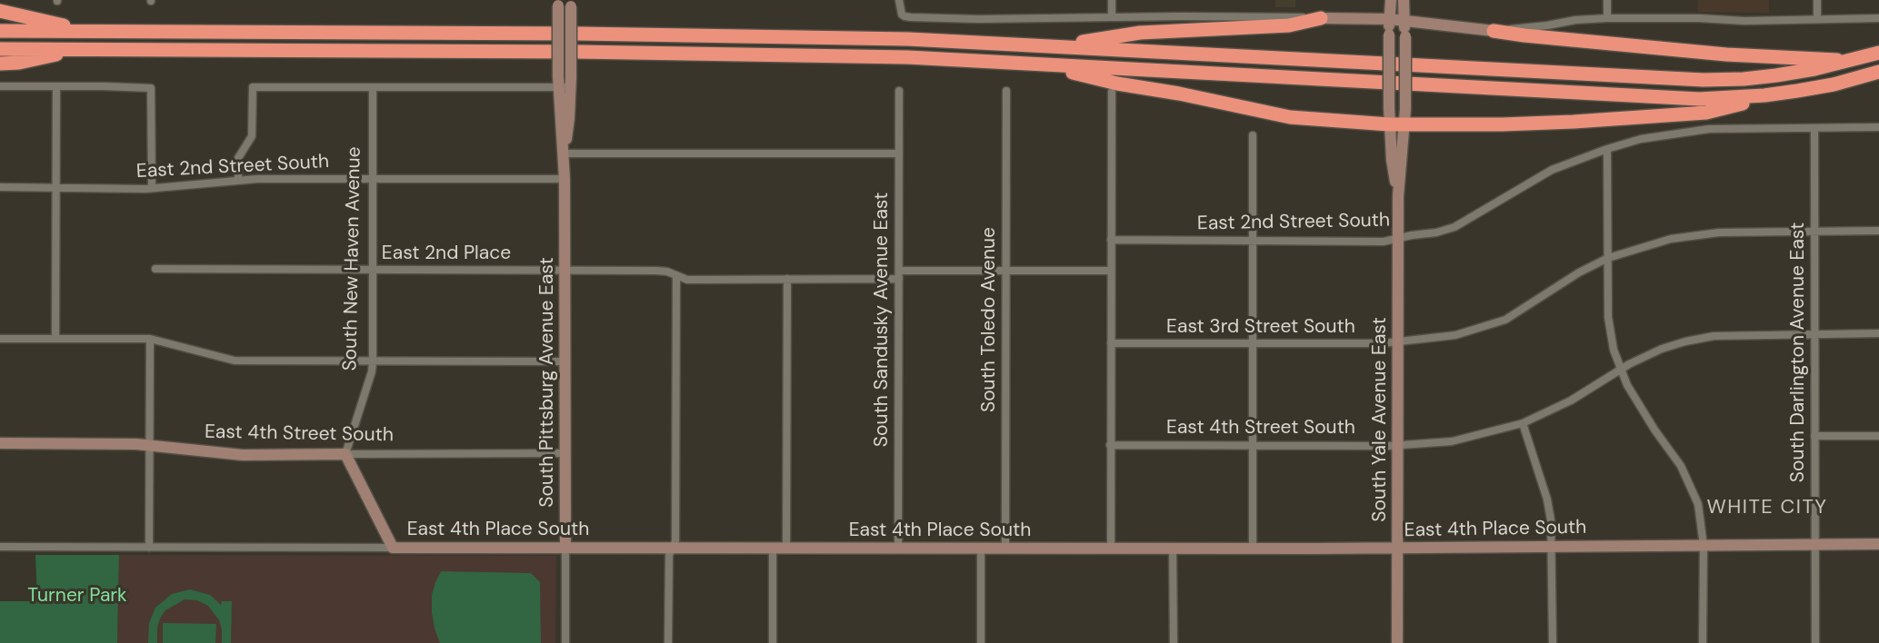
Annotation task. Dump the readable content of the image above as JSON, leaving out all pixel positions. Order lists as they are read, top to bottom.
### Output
{
  "streets": {
    "street": [
      "East 2nd Street South",
      "East 2nd Place",
      "South New Haven Avenue",
      "South Sandusky Avenue East",
      "South Toledo Avenue",
      "East 3rd Street South",
      "South Darlington Avenue East",
      "South Pittsburg Avenue East",
      "South Yale Avenue East",
      "East 4th Street South",
      "East 4th Place South"
    ]
  },
  "crossings": [
    ["East 2nd Street South", "South New Haven Avenue"],
    ["East 2nd Street South", "South Darlington Avenue East"],
    ["East 2nd Street South", "South Pittsburg Avenue East"],
    ["East 2nd Street South", "South Yale Avenue East"],
    ["East 2nd Place", "South New Haven Avenue"],
    ["East 2nd Place", "South Sandusky Avenue East"],
    ["East 2nd Place", "South Toledo Avenue"],
    ["East 2nd Place", "South Pittsburg Avenue East"],
    ["South New Haven Avenue", "East 4th Street South"],
    ["South Sandusky Avenue East", "East 4th Place South"],
    ["South Toledo Avenue", "East 4th Place South"],
    ["East 3rd Street South", "South Darlington Avenue East"],
    ["East 3rd Street South", "South Yale Avenue East"],
    ["South Darlington Avenue East", "East 4th Street South"],
    ["South Darlington Avenue East", "East 4th Place South"],
    ["South Pittsburg Avenue East", "East 4th Street South"],
    ["South Pittsburg Avenue East", "East 4th Place South"],
    ["South Yale Avenue East", "East 4th Street South"],
    ["South Yale Avenue East", "East 4th Place South"]
  ],
  "districts": ["WHITE CITY"],
  "parks": ["Turner Park"]
}
